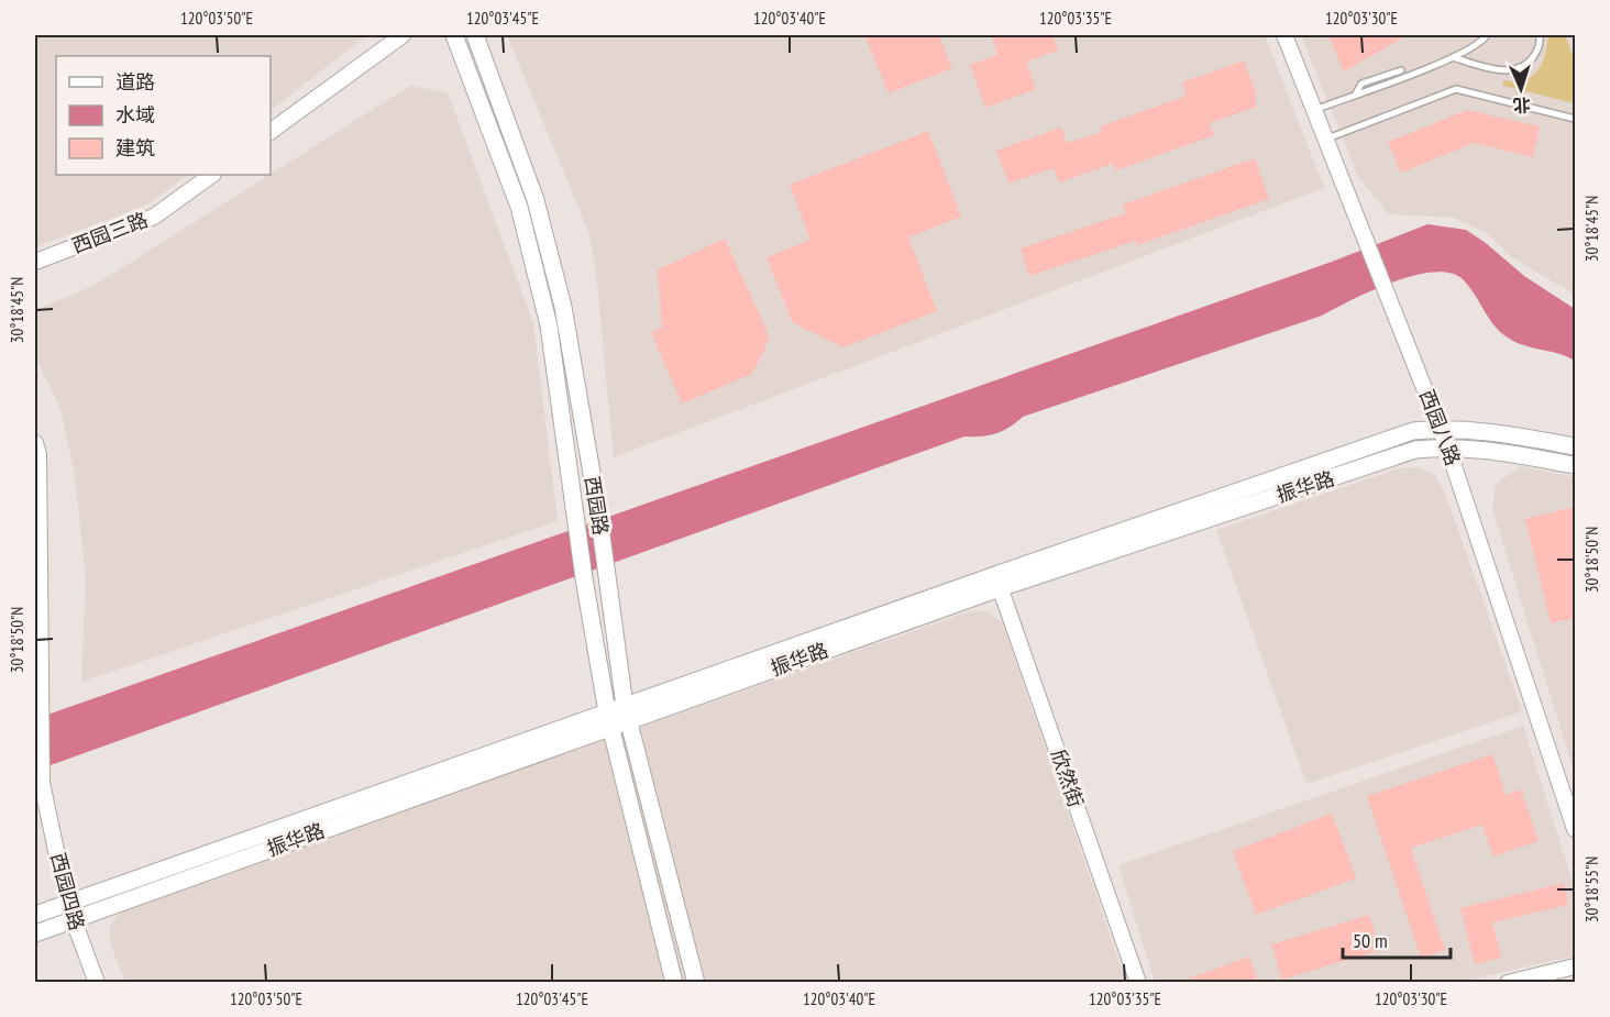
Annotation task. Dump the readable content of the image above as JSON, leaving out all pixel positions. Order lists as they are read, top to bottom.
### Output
{
  "streets": {
    "main road": ["振华路", "西园路"],
    "street": [
      "西园三路",
      "西园八路",
      "欣然街",
      "西园四路"
    ]
  },
  "crossings": [
    ["西园八路", "振华路"],
    ["振华路", "西园路"],
    ["振华路", "欣然街"],
    ["振华路", "西园四路"]
  ],
  "legend": ["道路", "水域", "建筑"],
  "scale_bar": "50 m",
  "north": "bottom",
  "coordinates": [
    "120°03'50\"E",
    "120°03'45\"E",
    "120°03'40\"E",
    "120°03'35\"E",
    "120°03'30\"E",
    "30°18'45\"N",
    "30°18'50\"N",
    "30°18'55\"N"
  ]
}
